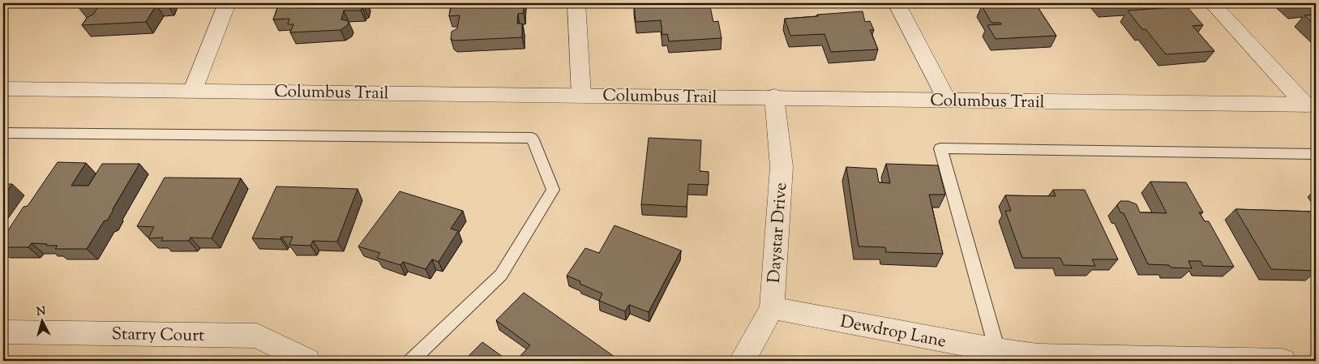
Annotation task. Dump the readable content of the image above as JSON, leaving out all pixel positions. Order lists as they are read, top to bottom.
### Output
{
  "streets": {
    "street": [
      "Columbus Trail",
      "Daystar Drive",
      "Dewdrop Lane",
      "Starry Court"
    ]
  },
  "crossings": [
    ["Columbus Trail", "Daystar Drive"],
    ["Daystar Drive", "Dewdrop Lane"]
  ],
  "north": "top"
}
